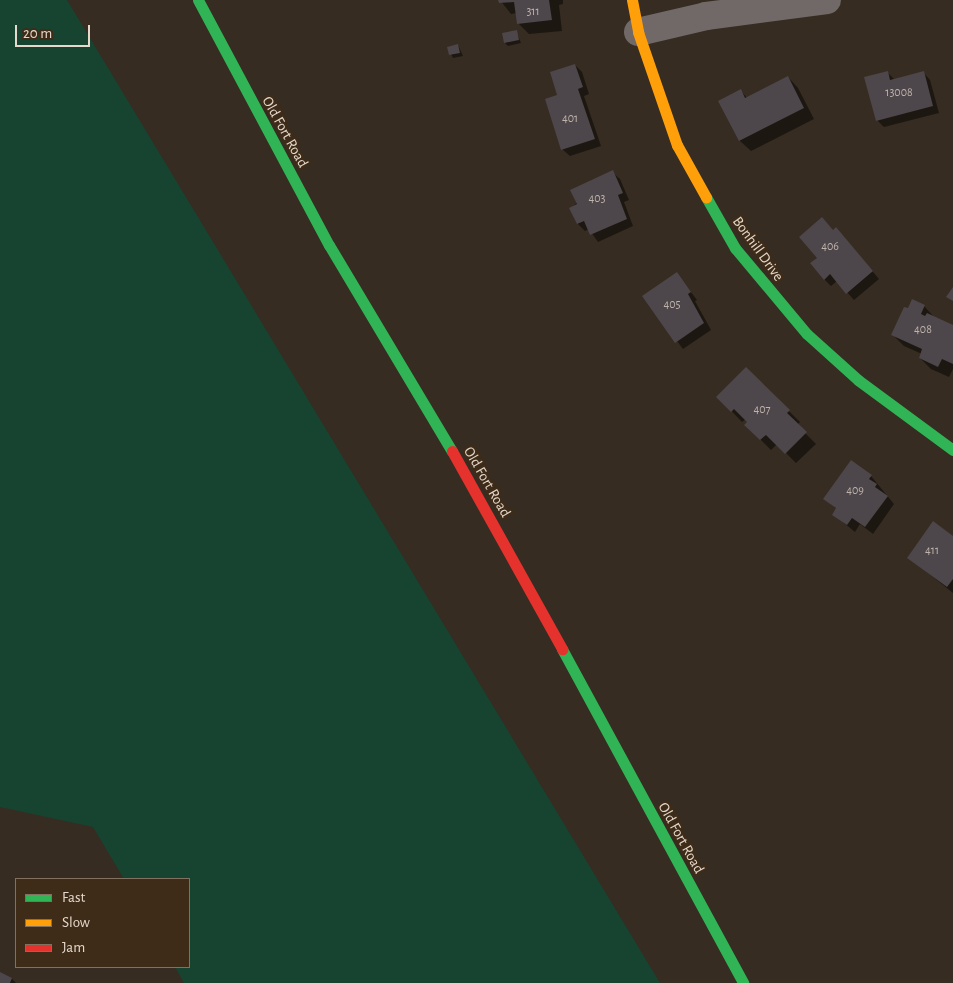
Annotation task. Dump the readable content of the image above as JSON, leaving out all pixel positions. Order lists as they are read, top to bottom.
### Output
{
  "streets": {
    "main road": ["Old Fort Road", "Bonhill Drive"]
  },
  "house_numbers": [
    "311",
    "13008",
    "401",
    "403",
    "406",
    "405",
    "408",
    "407",
    "409",
    "411"
  ],
  "legend": ["Fast", "Slow", "Jam"],
  "scale_bar": "20 m"
}
